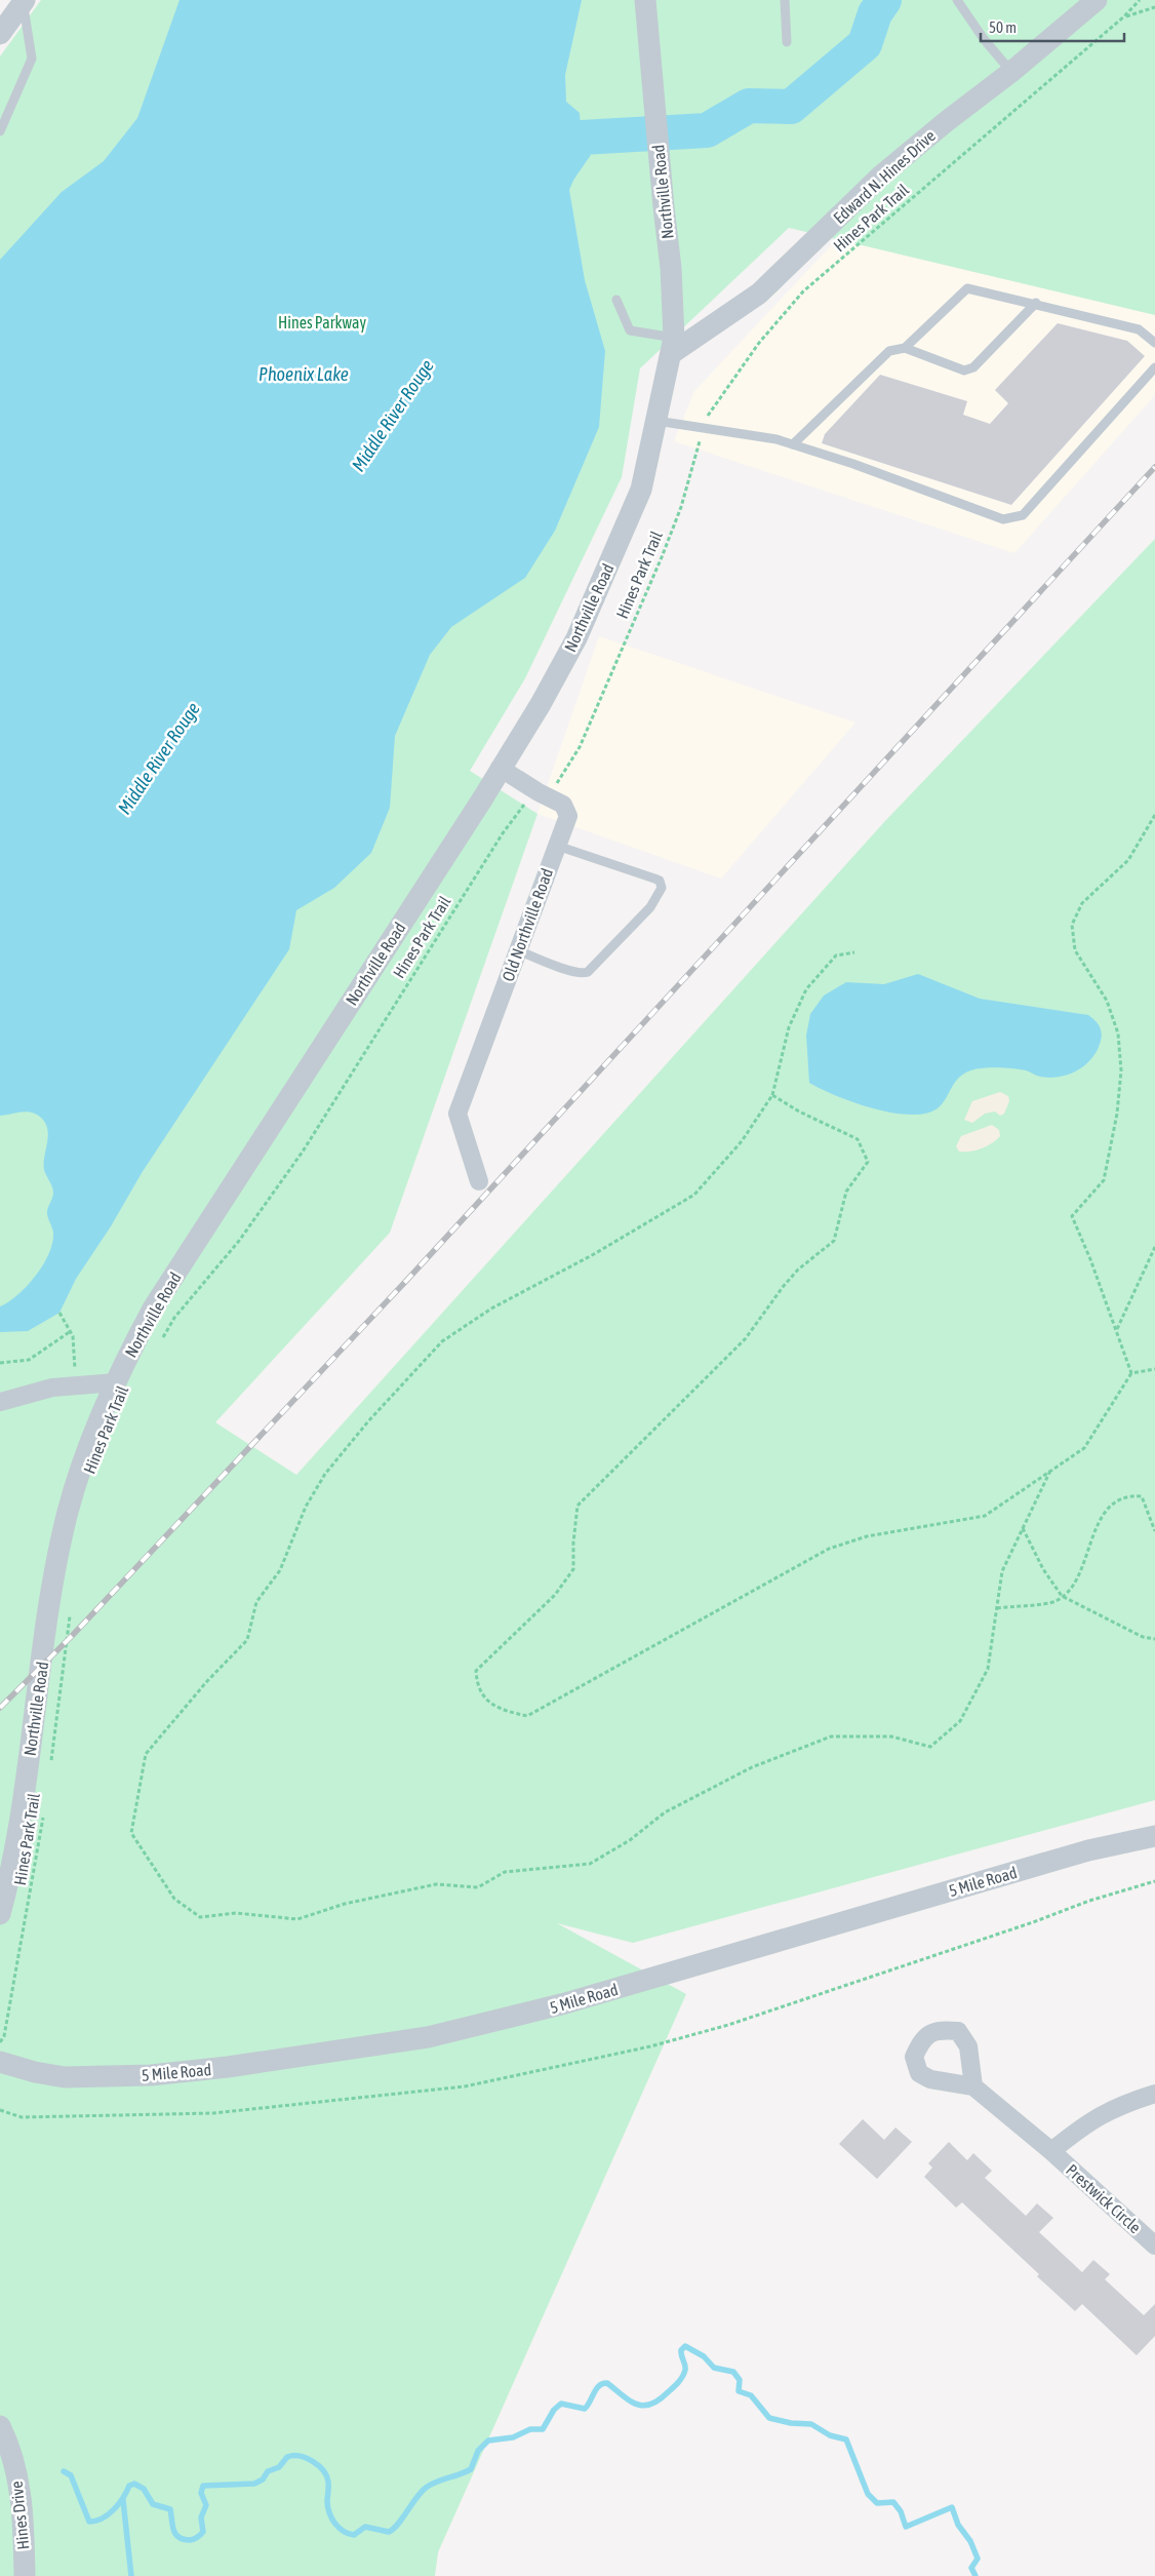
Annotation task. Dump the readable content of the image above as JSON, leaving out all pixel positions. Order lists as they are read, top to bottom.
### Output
{
  "streets": {
    "street": [
      "Edward N. Hines Drive",
      "Northville Road",
      "Old Northville Road",
      "5 Mile Road",
      "Prestwick Circle",
      "Hines Drive"
    ],
    "path": ["Hines Park Trail"]
  },
  "crossings": [
    ["Edward N. Hines Drive", "Northville Road"],
    ["Northville Road", "Old Northville Road"],
    ["Hines Park Trail", "Old Northville Road"]
  ],
  "water": ["Phoenix Lake", "Middle River Rouge"],
  "parks": ["Hines Parkway"],
  "scale_bar": "50 m"
}
